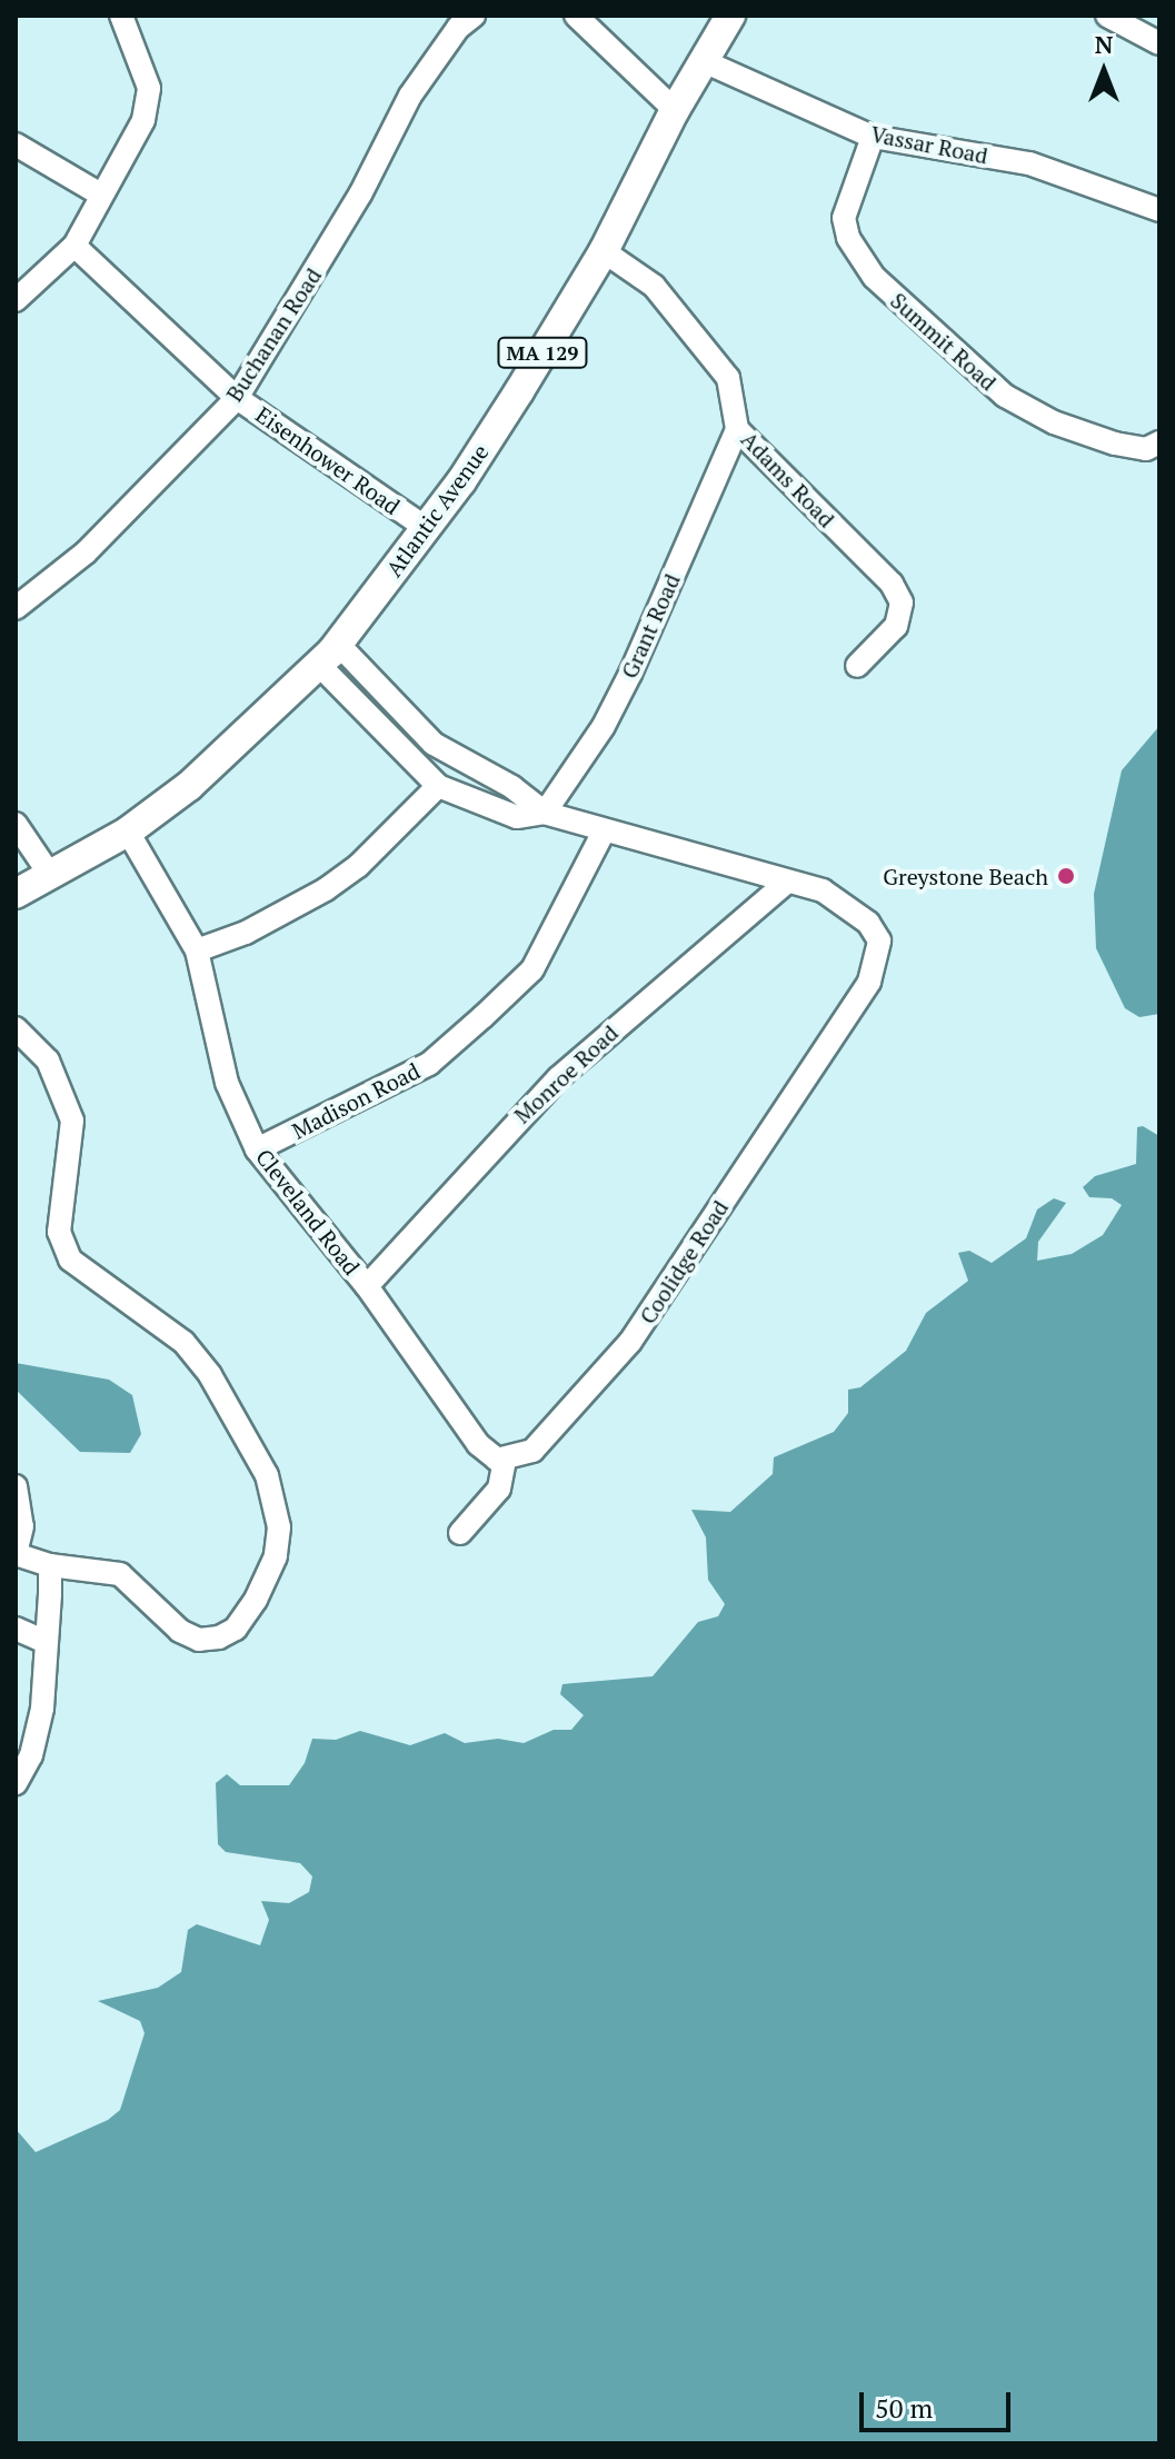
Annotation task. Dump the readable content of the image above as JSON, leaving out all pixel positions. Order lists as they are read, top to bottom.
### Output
{
  "streets": {
    "main road": ["MA 129", "Atlantic Avenue"],
    "street": [
      "Vassar Road",
      "Buchanan Road",
      "Summit Road",
      "Eisenhower Road",
      "Adams Road",
      "Grant Road",
      "Monroe Road",
      "Madison Road",
      "Cleveland Road",
      "Coolidge Road"
    ]
  },
  "crossings": [
    ["Vassar Road", "Summit Road"],
    ["Vassar Road", "Atlantic Avenue"],
    ["Buchanan Road", "Eisenhower Road"],
    ["Eisenhower Road", "Atlantic Avenue"],
    ["Adams Road", "Atlantic Avenue"],
    ["Adams Road", "Grant Road"],
    ["Atlantic Avenue", "Cleveland Road"],
    ["Monroe Road", "Cleveland Road"],
    ["Monroe Road", "Coolidge Road"],
    ["Madison Road", "Cleveland Road"],
    ["Cleveland Road", "Coolidge Road"]
  ],
  "places": ["Greystone Beach"],
  "scale_bar": "50 m",
  "north": "top"
}
